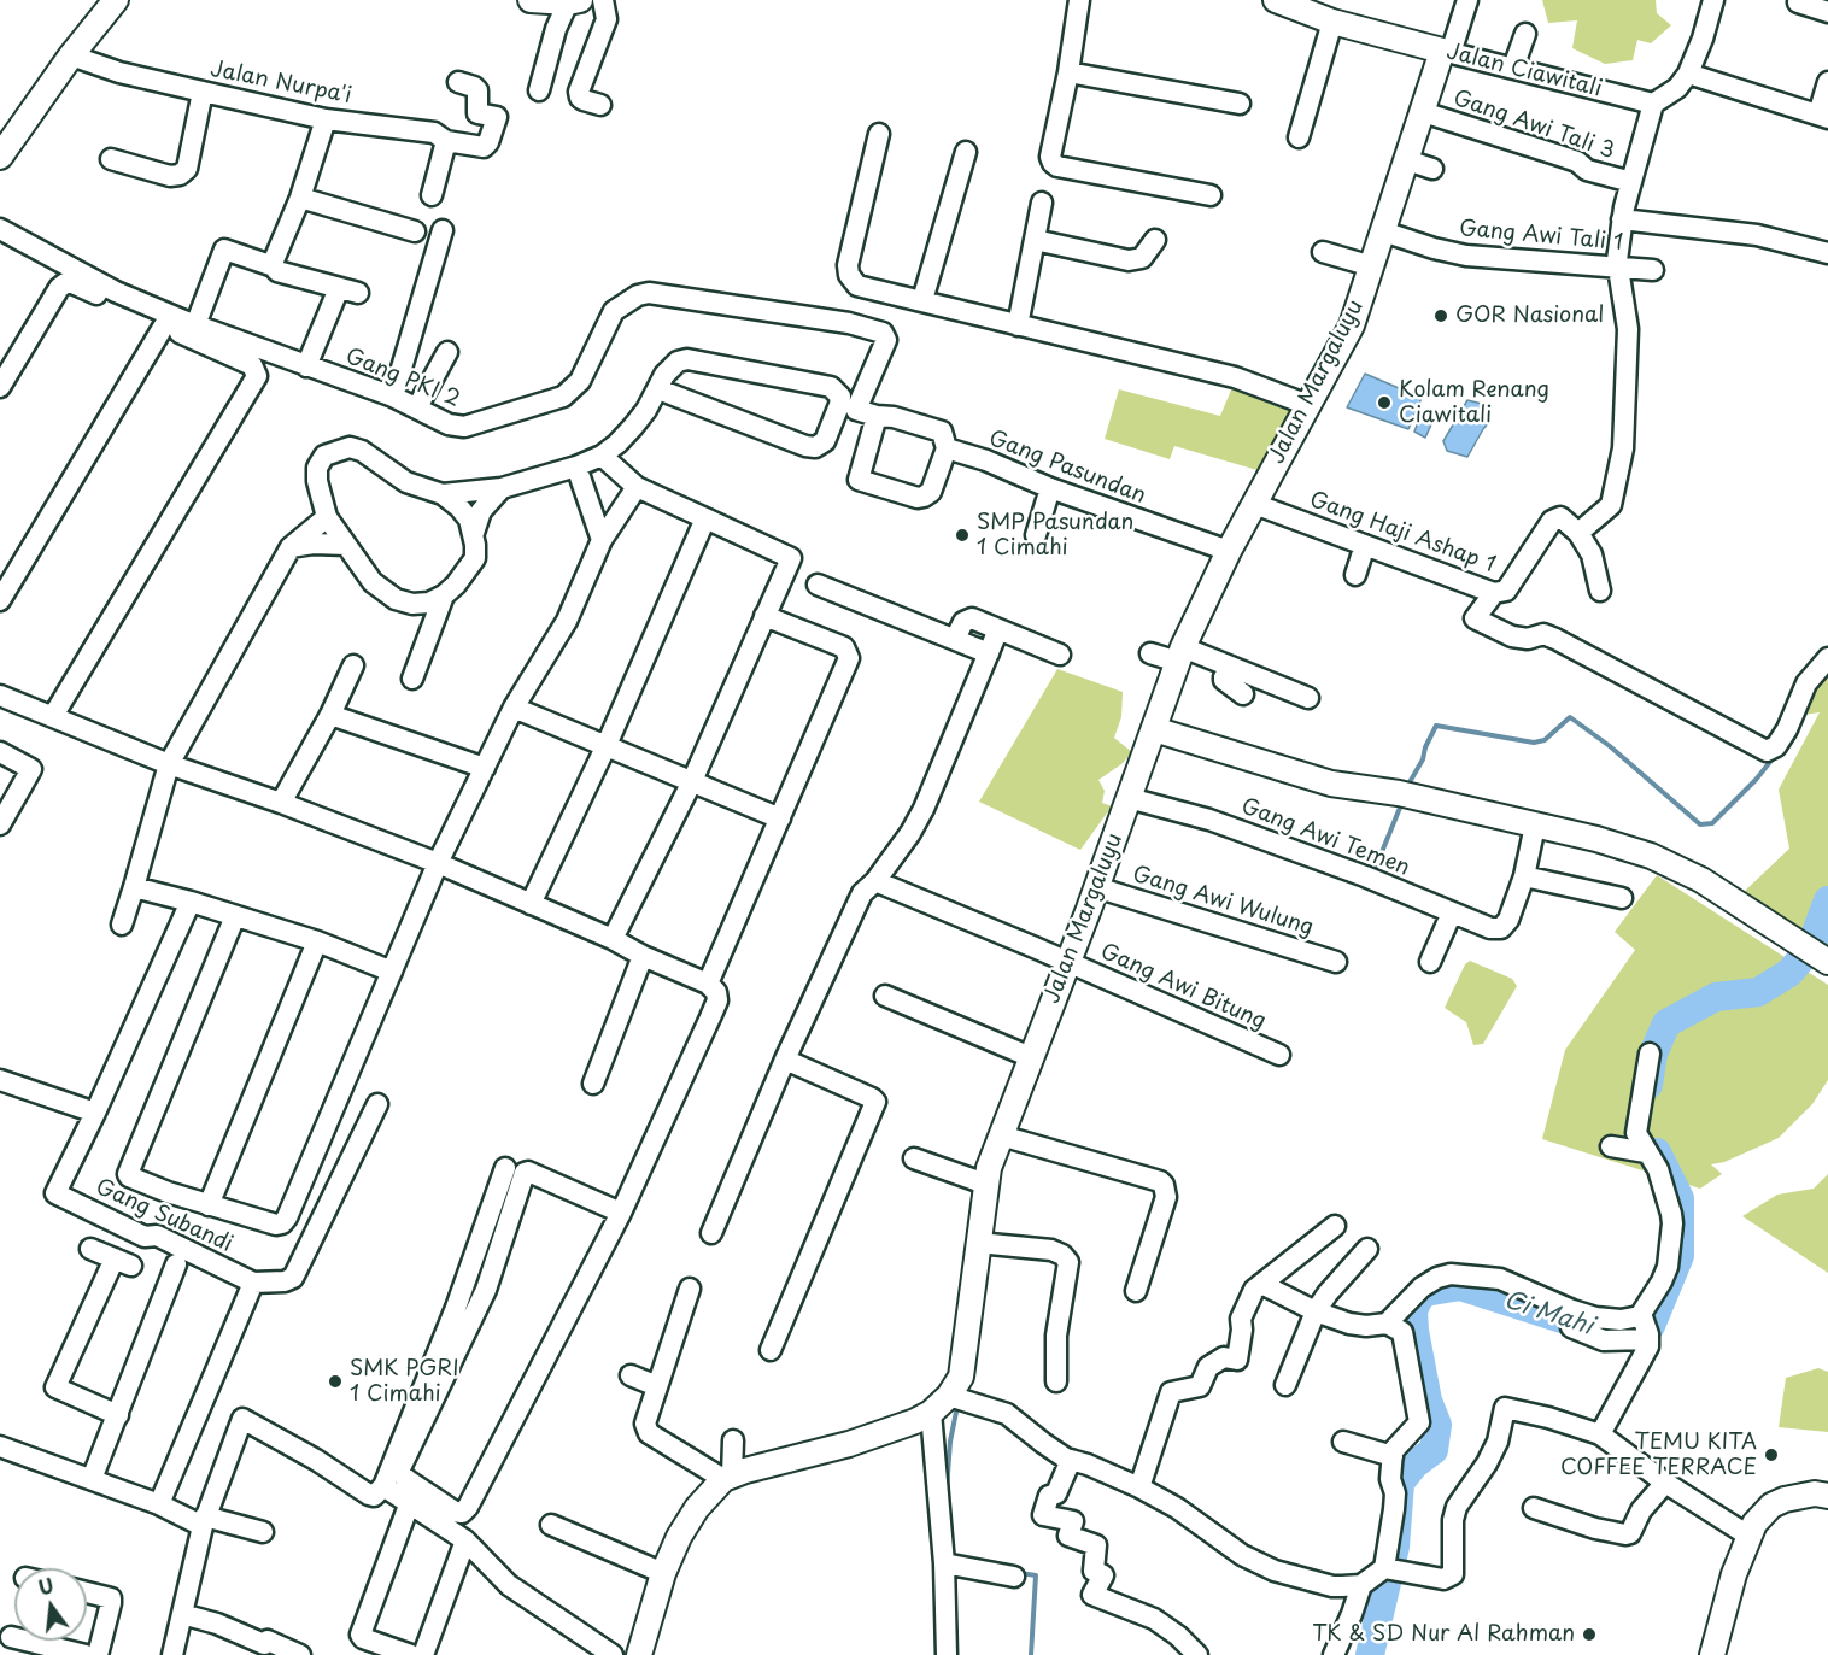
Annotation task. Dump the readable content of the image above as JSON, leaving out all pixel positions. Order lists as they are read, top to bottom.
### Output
{
  "streets": {
    "main road": ["Jalan Ciawitali", "Jalan Margaluyu"],
    "street": [
      "Jalan Nurpa'i",
      "Gang Awi Tali 3",
      "Gang Awi Tali 1",
      "Gang PKI 2",
      "Gang Pasundan",
      "Gang Haji Ashap 1",
      "Gang Awi Temen",
      "Gang Awi Wulung",
      "Gang Awi Bitung",
      "Gang Subandi"
    ]
  },
  "crossings": [
    ["Jalan Ciawitali", "Jalan Margaluyu"],
    ["Gang Awi Tali 3", "Jalan Margaluyu"],
    ["Gang Awi Tali 1", "Jalan Margaluyu"],
    ["Jalan Margaluyu", "Gang Pasundan"],
    ["Jalan Margaluyu", "Gang Haji Ashap 1"],
    ["Jalan Margaluyu", "Gang Awi Temen"],
    ["Jalan Margaluyu", "Gang Awi Wulung"],
    ["Jalan Margaluyu", "Gang Awi Bitung"]
  ],
  "water": ["Ci Mahi"],
  "places": [
    "GOR Nasional",
    "Kolam Renang Ciawitali",
    "SMP Pasundan 1 Cimahi",
    "SMK PGRI 1 Cimahi",
    "TEMU KITA COFFEE TERRACE",
    "TK & SD Nur Al Rahman"
  ],
  "north": "top"
}
